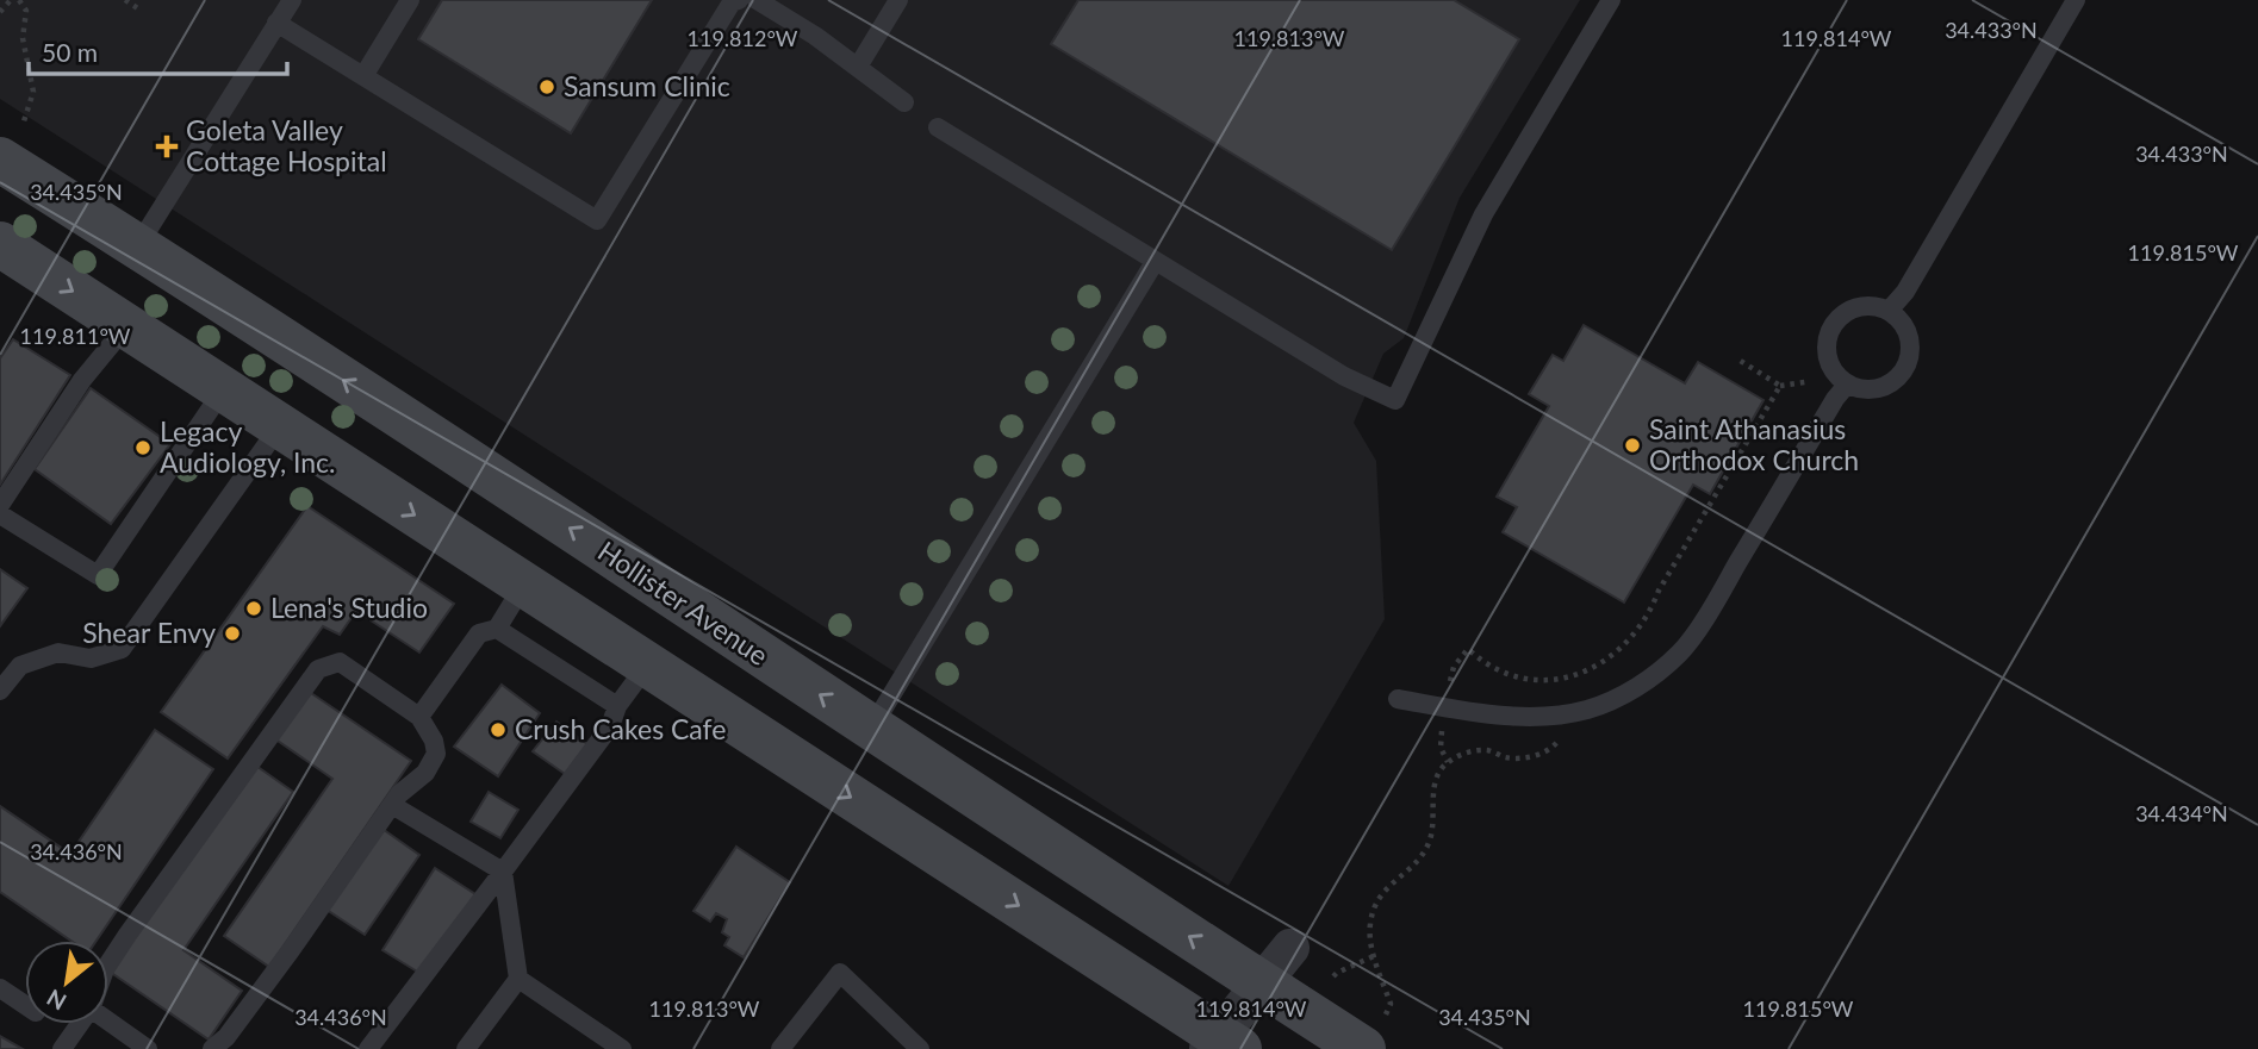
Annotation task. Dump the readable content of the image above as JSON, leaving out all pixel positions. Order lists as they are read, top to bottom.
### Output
{
  "streets": {
    "main road": ["Hollister Avenue"]
  },
  "places": {
    "other": [
      "Sansum Clinic",
      "Saint Athanasius Orthodox Church",
      "Legacy Audiology, Inc.",
      "Lena's Studio",
      "Shear Envy",
      "Crush Cakes Cafe"
    ],
    "health": ["Goleta Valley Cottage Hospital"]
  },
  "scale_bar": "50 m",
  "north": "bottom left",
  "coordinates": [
    "34.433°N",
    "119.814°W",
    "119.812°W",
    "119.813°W",
    "34.435°N",
    "119.815°W",
    "119.811°W",
    "34.434°N",
    "34.436°N"
  ]
}
